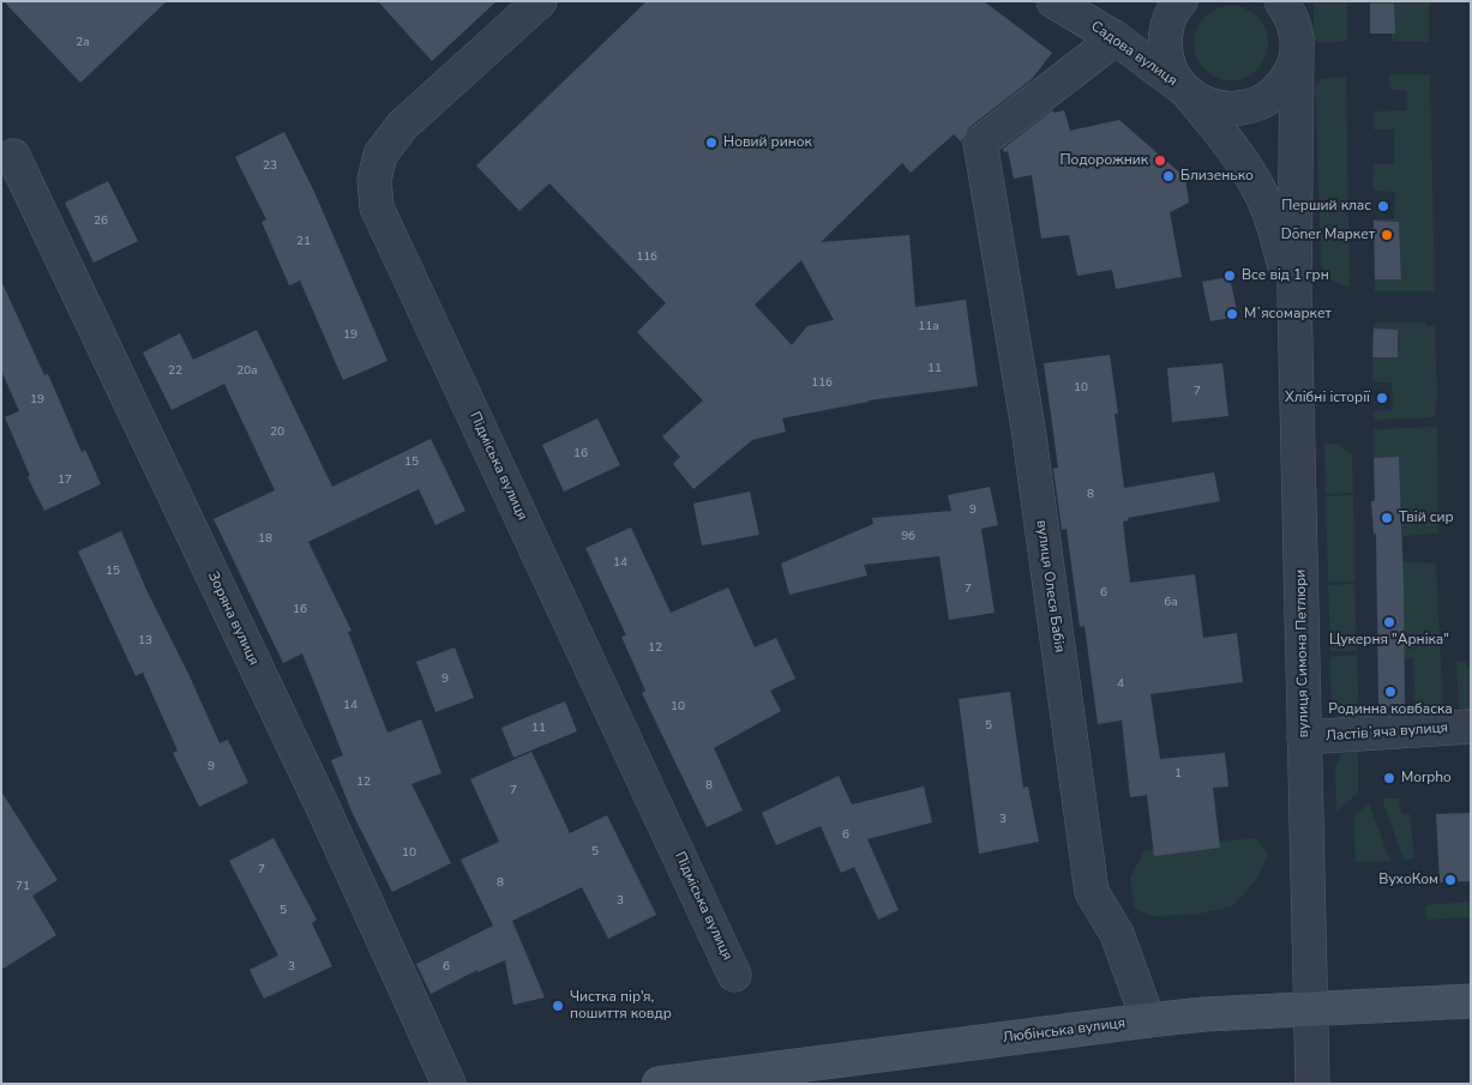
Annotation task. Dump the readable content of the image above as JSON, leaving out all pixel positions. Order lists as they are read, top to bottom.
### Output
{
  "streets": {
    "main road": ["Любінська вулиця"],
    "street": [
      "Садова вулиця",
      "Підміська вулиця",
      "вулиця Олеся Бабія",
      "Зоряна вулиця",
      "вулиця Симона Петлюри",
      "Ластівʼяча вулиця"
    ]
  },
  "crossings": [
    ["Садова вулиця", "вулиця Олеся Бабія"],
    ["Садова вулиця", "вулиця Симона Петлюри"],
    ["вулиця Олеся Бабія", "Любінська вулиця"],
    ["вулиця Симона Петлюри", "Ластівʼяча вулиця"],
    ["вулиця Симона Петлюри", "Любінська вулиця"]
  ],
  "places": [
    "Новий ринок",
    "Подорожник",
    "Близенько",
    "Перший клас",
    "Döner Маркет",
    "Все від 1 грн",
    "Мʼясомаркет",
    "Хлібні історії",
    "Твій сир",
    "Цукерня \"Арніка\"",
    "Родинна ковбаска",
    "Morpho",
    "ВухоКом",
    "Чистка пір'я, пошиття ковдр"
  ],
  "house_numbers": [
    "2а",
    "23",
    "26",
    "21",
    "11б",
    "11а",
    "19",
    "11",
    "22",
    "20а",
    "11б",
    "10",
    "7",
    "19",
    "20",
    "16",
    "15",
    "17",
    "8",
    "9",
    "9б",
    "18",
    "14",
    "15",
    "7",
    "6",
    "6а",
    "16",
    "13",
    "12",
    "9",
    "4",
    "14",
    "10",
    "5",
    "11",
    "9",
    "1",
    "12",
    "8",
    "7",
    "3",
    "6",
    "5",
    "10",
    "7",
    "8",
    "71",
    "3",
    "5",
    "3",
    "6"
  ]
}
